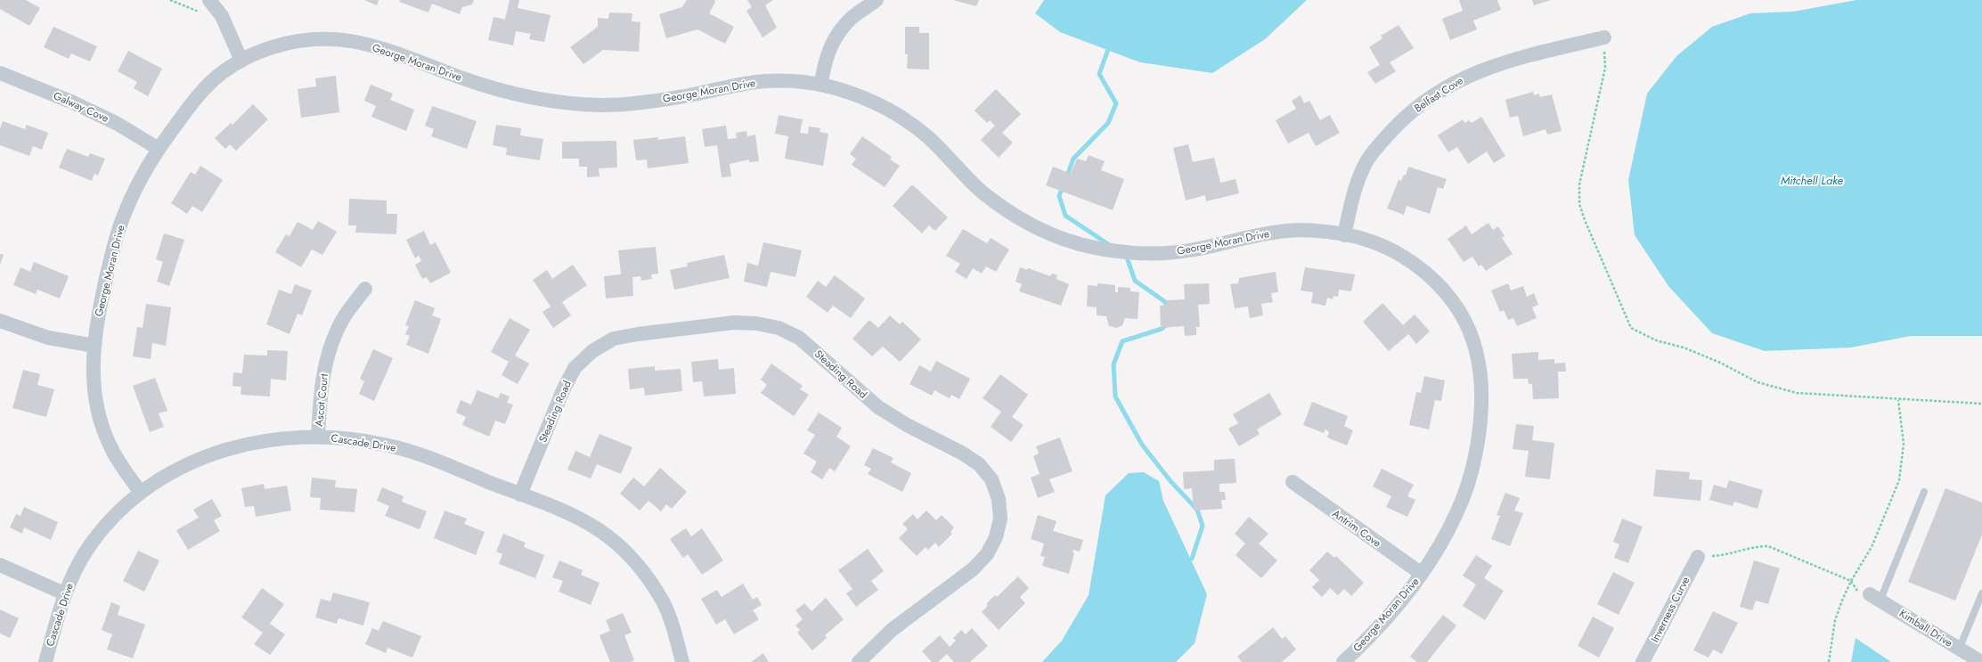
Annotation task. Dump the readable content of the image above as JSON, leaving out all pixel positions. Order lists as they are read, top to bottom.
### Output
{
  "streets": {
    "street": [
      "George Moran Drive",
      "Belfast Cove",
      "Galway Cove",
      "Steading Road",
      "Ascot Court",
      "Cascade Drive",
      "Antrim Cove",
      "Inverness Curve",
      "Kimball Drive"
    ]
  },
  "crossings": [
    ["George Moran Drive", "Belfast Cove"],
    ["George Moran Drive", "Galway Cove"],
    ["George Moran Drive", "Cascade Drive"],
    ["George Moran Drive", "Antrim Cove"],
    ["Steading Road", "Cascade Drive"],
    ["Ascot Court", "Cascade Drive"]
  ],
  "water": ["Mitchell Lake"]
}
